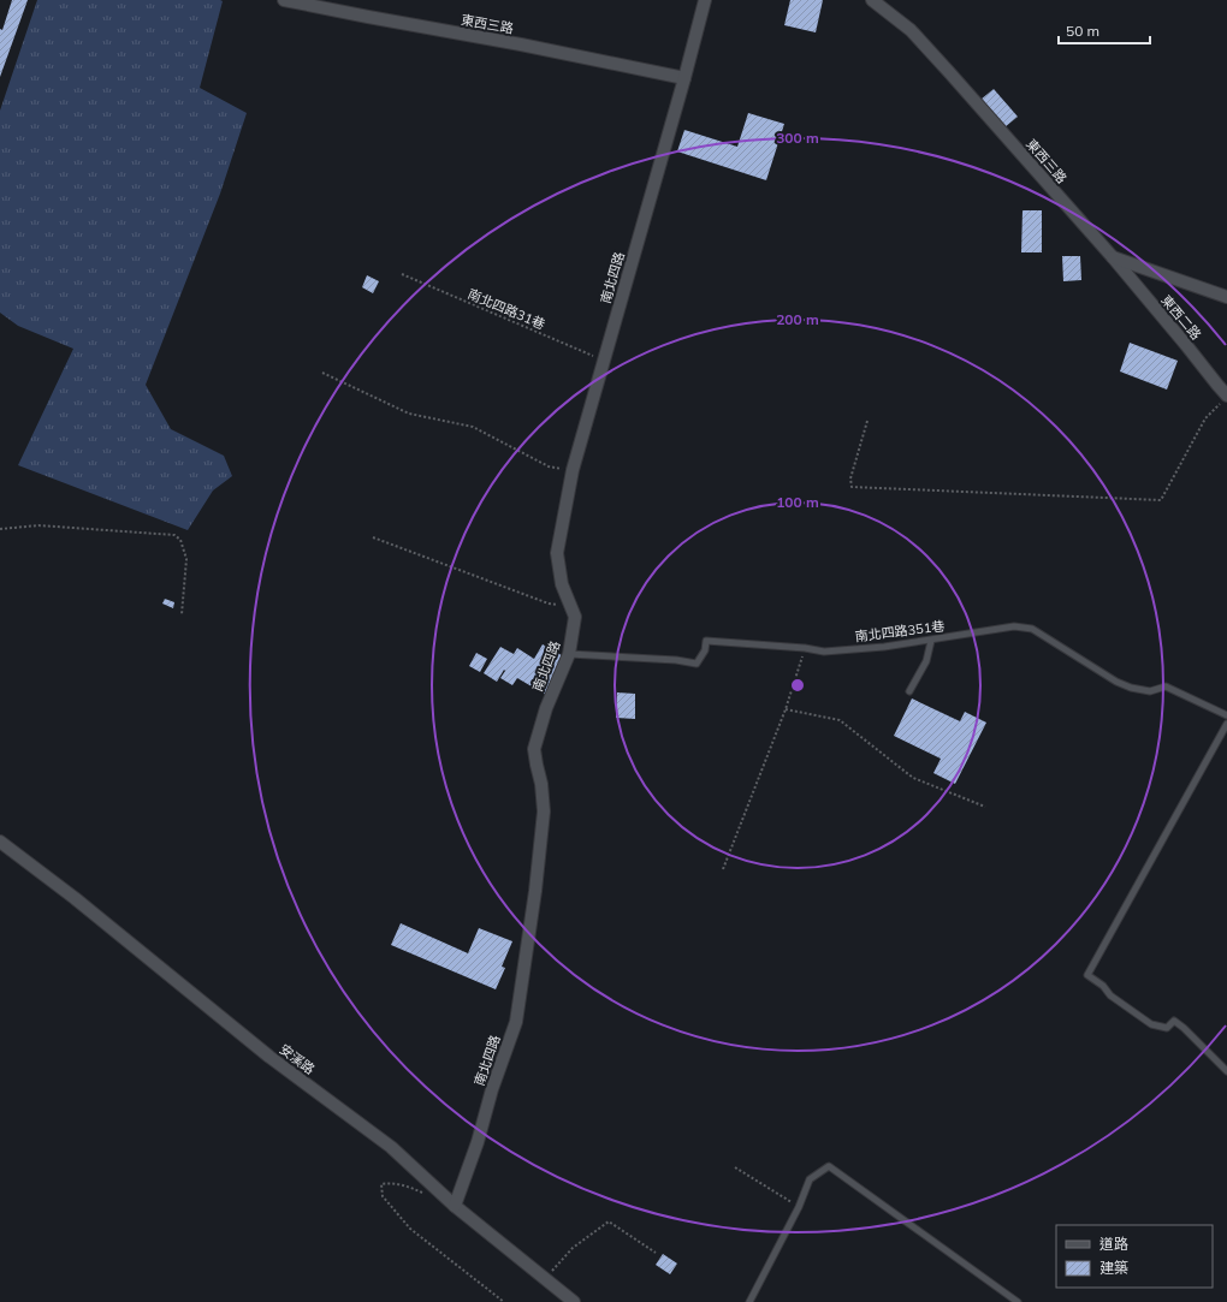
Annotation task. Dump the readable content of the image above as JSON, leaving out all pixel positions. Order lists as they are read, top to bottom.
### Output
{
  "streets": {
    "street": [
      "東西三路",
      "南北四路",
      "東西二路",
      "安溪路"
    ],
    "lane": ["南北四路351巷"],
    "path": ["南北四路31巷"]
  },
  "crossings": [
    ["東西三路", "南北四路"],
    ["東西三路", "東西二路"],
    ["南北四路", "南北四路31巷"],
    ["南北四路", "南北四路351巷"],
    ["南北四路", "安溪路"]
  ],
  "legend": ["道路", "建築"],
  "scale_bar": "50 m",
  "rings": ["300 m", "200 m", "100 m"]
}
